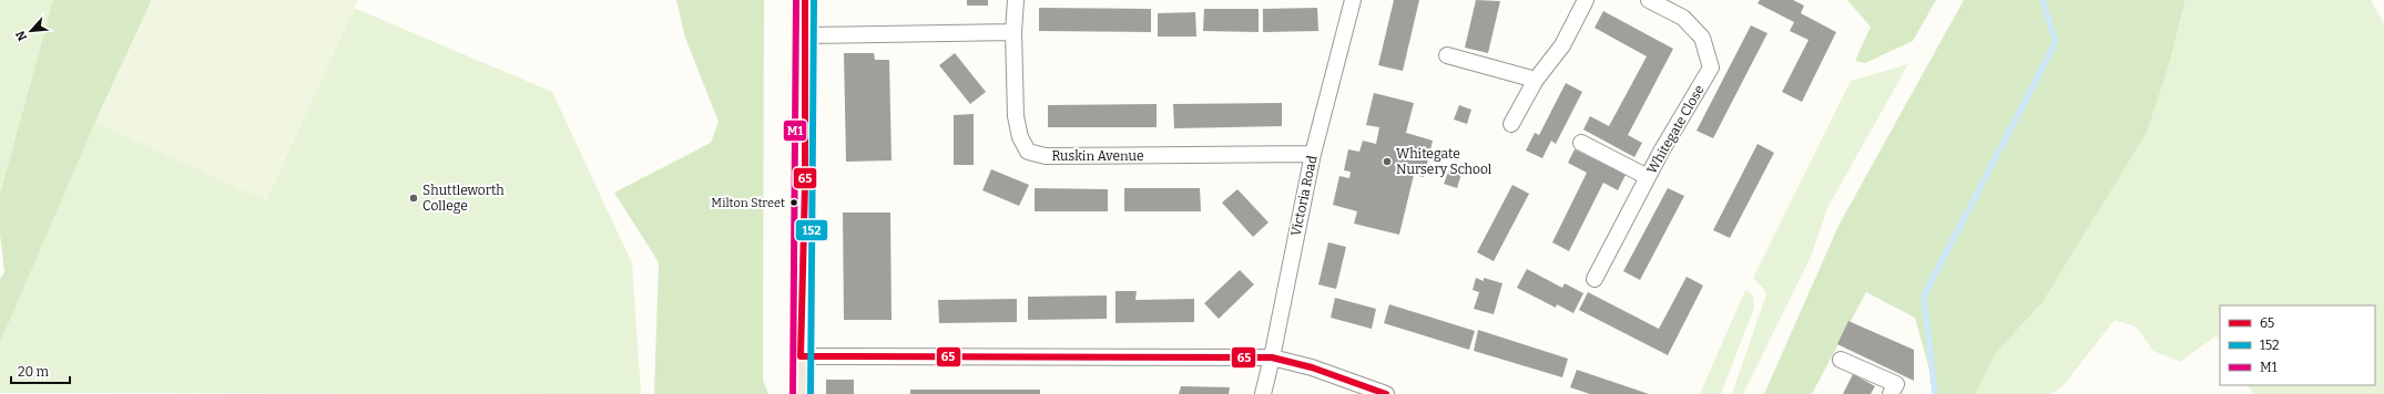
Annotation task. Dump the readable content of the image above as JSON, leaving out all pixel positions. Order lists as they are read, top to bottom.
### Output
{
  "streets": {
    "street": ["Whitegate Close", "Ruskin Avenue", "Victoria Road"]
  },
  "crossings": [
    ["Ruskin Avenue", "Victoria Road"]
  ],
  "places": ["Whitegate Nursery School", "Shuttleworth College", "Milton Street"],
  "lines": ["transit line 65", "transit line 152", "transit line M1"],
  "legend": ["65", "152", "M1"],
  "scale_bar": "20 m",
  "north": "bottom left"
}
